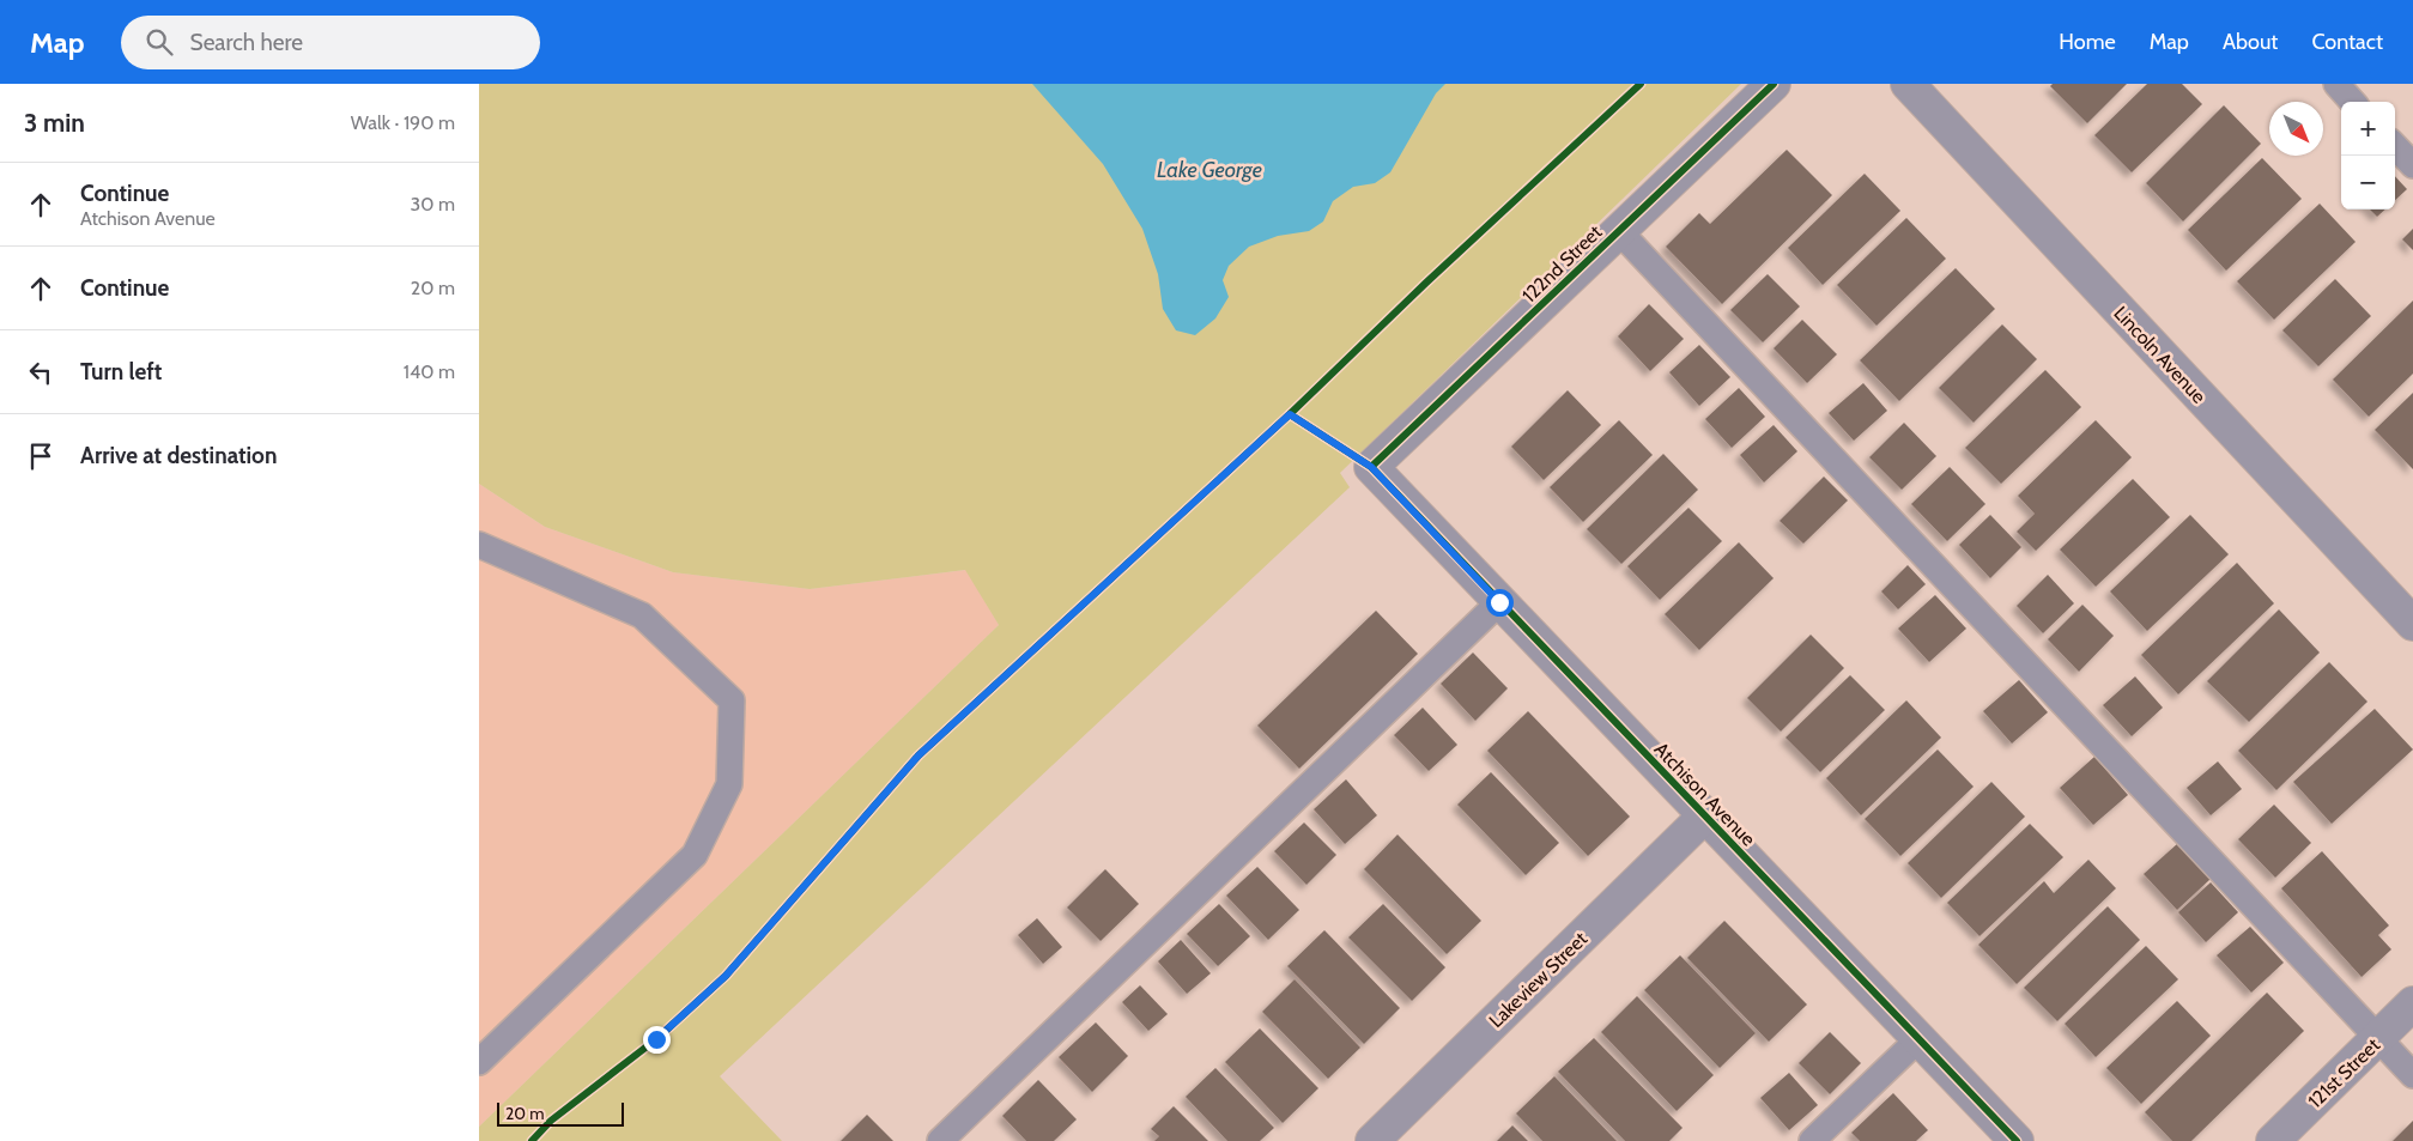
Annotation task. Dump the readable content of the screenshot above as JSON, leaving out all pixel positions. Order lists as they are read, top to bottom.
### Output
{
  "streets": {
    "street": [
      "122nd Street",
      "Lincoln Avenue",
      "Atchison Avenue",
      "Lakeview Street",
      "121st Street"
    ]
  },
  "crossings": [
    ["122nd Street", "Atchison Avenue"],
    ["Atchison Avenue", "Lakeview Street"]
  ],
  "water": ["Lake George"],
  "scale_bar": "20 m",
  "north": "bottom right",
  "page": {
    "header": "Map",
    "search": "Search here",
    "nav": [
      "Home",
      "Map",
      "About",
      "Contact"
    ],
    "heading": ["3 min", "Walk · 190 m"],
    "map_buttons": ["+", "−"],
    "list": [
      ["Continue", "Atchison Avenue", "30 m"],
      ["Continue", "20 m"],
      ["Turn left", "140 m"],
      "Arrive at destination"
    ],
    "scale": "20 m"
  }
}
